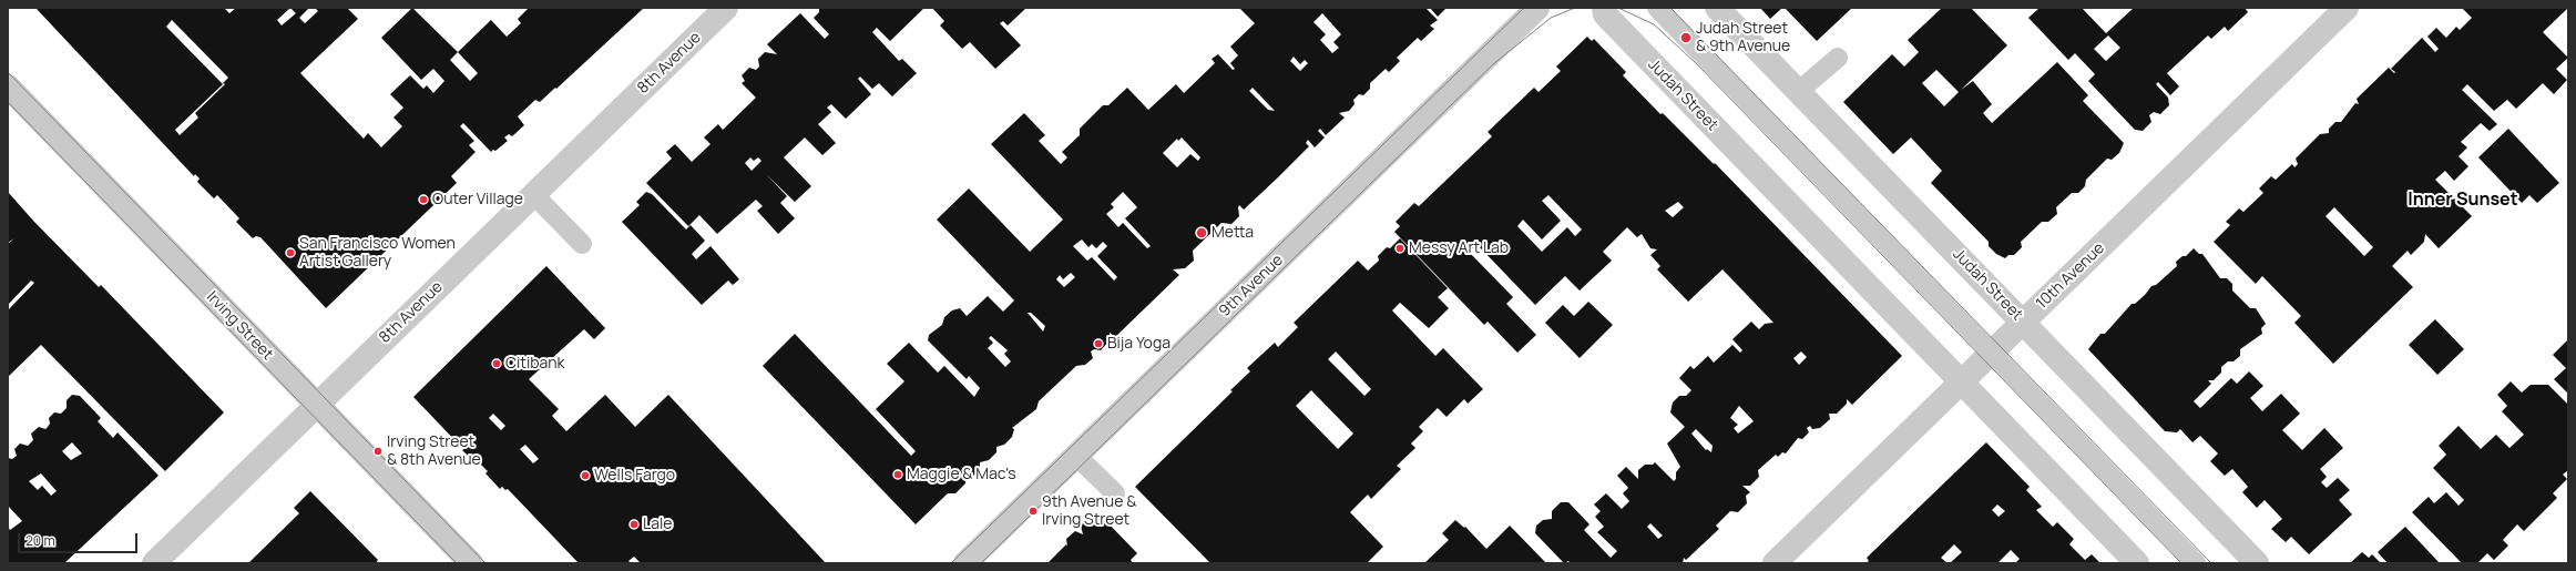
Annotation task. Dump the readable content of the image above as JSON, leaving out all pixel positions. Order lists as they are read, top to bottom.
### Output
{
  "streets": {
    "street": [
      "8th Avenue",
      "Judah Street",
      "10th Avenue",
      "9th Avenue",
      "Irving Street"
    ]
  },
  "crossings": [
    ["8th Avenue", "Irving Street"],
    ["Judah Street", "10th Avenue"]
  ],
  "districts": ["Inner Sunset"],
  "places": [
    "Judah Street & 9th Avenue",
    "Outer Village",
    "Metta",
    "Messy Art Lab",
    "San Francisco Women Artist Gallery",
    "Bija Yoga",
    "Citibank",
    "Irving Street & 8th Avenue",
    "Maggie & Mac's",
    "Wells Fargo",
    "9th Avenue & Irving Street",
    "Lale"
  ],
  "scale_bar": "20 m"
}
